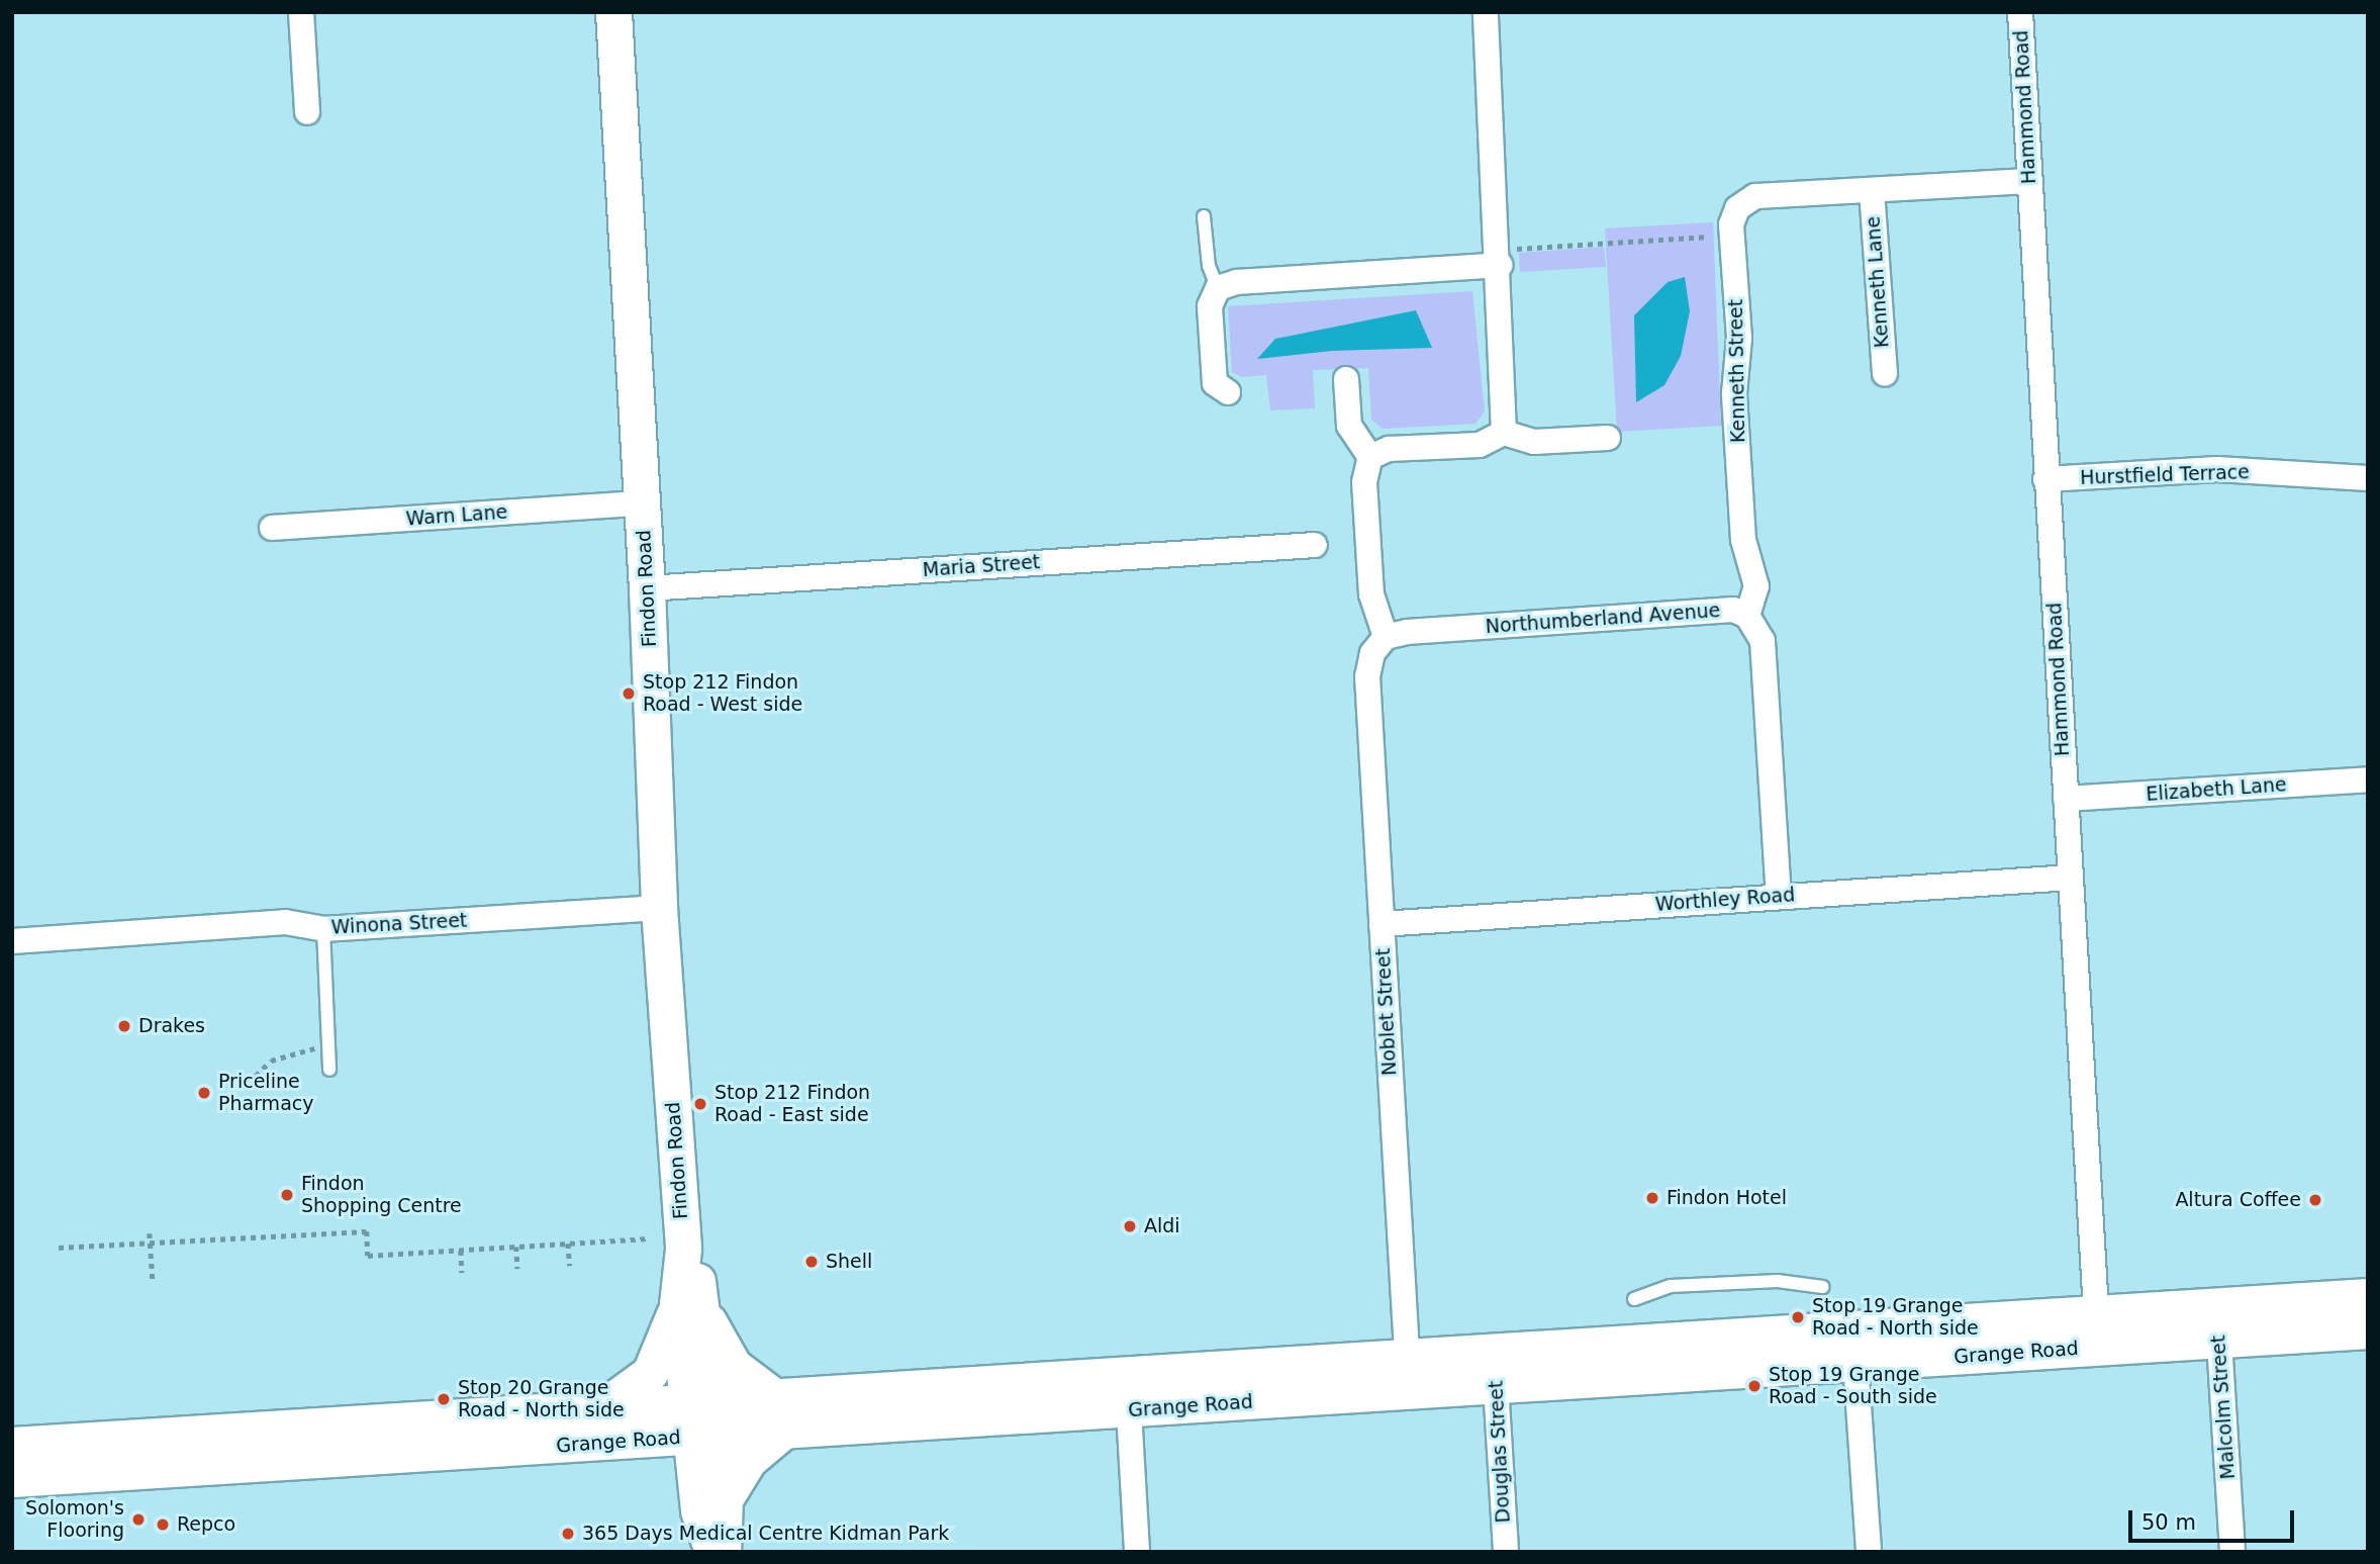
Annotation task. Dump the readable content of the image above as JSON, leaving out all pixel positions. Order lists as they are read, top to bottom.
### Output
{
  "streets": {
    "main road": ["Findon Road", "Grange Road"],
    "street": [
      "Hammond Road",
      "Kenneth Lane",
      "Kenneth Street",
      "Hurstfield Terrace",
      "Warn Lane",
      "Maria Street",
      "Northumberland Avenue",
      "Elizabeth Lane",
      "Worthley Road",
      "Winona Street",
      "Noblet Street",
      "Malcolm Street",
      "Douglas Street"
    ]
  },
  "crossings": [
    ["Hammond Road", "Kenneth Street"],
    ["Hammond Road", "Hurstfield Terrace"],
    ["Hammond Road", "Elizabeth Lane"],
    ["Hammond Road", "Worthley Road"],
    ["Hammond Road", "Grange Road"],
    ["Kenneth Lane", "Kenneth Street"],
    ["Kenneth Street", "Northumberland Avenue"],
    ["Warn Lane", "Findon Road"],
    ["Maria Street", "Findon Road"],
    ["Findon Road", "Winona Street"],
    ["Findon Road", "Grange Road"],
    ["Northumberland Avenue", "Worthley Road"],
    ["Northumberland Avenue", "Noblet Street"],
    ["Worthley Road", "Noblet Street"],
    ["Noblet Street", "Grange Road"],
    ["Grange Road", "Malcolm Street"],
    ["Grange Road", "Douglas Street"]
  ],
  "places": [
    "Stop 212 Findon Road - West side",
    "Drakes",
    "Priceline Pharmacy",
    "Stop 212 Findon Road - East side",
    "Findon Shopping Centre",
    "Findon Hotel",
    "Altura Coffee",
    "Aldi",
    "Shell",
    "Stop 19 Grange Road - North side",
    "Stop 19 Grange Road - South side",
    "Stop 20 Grange Road - North side",
    "Solomon's Flooring",
    "Repco",
    "365 Days Medical Centre Kidman Park"
  ],
  "scale_bar": "50 m"
}
